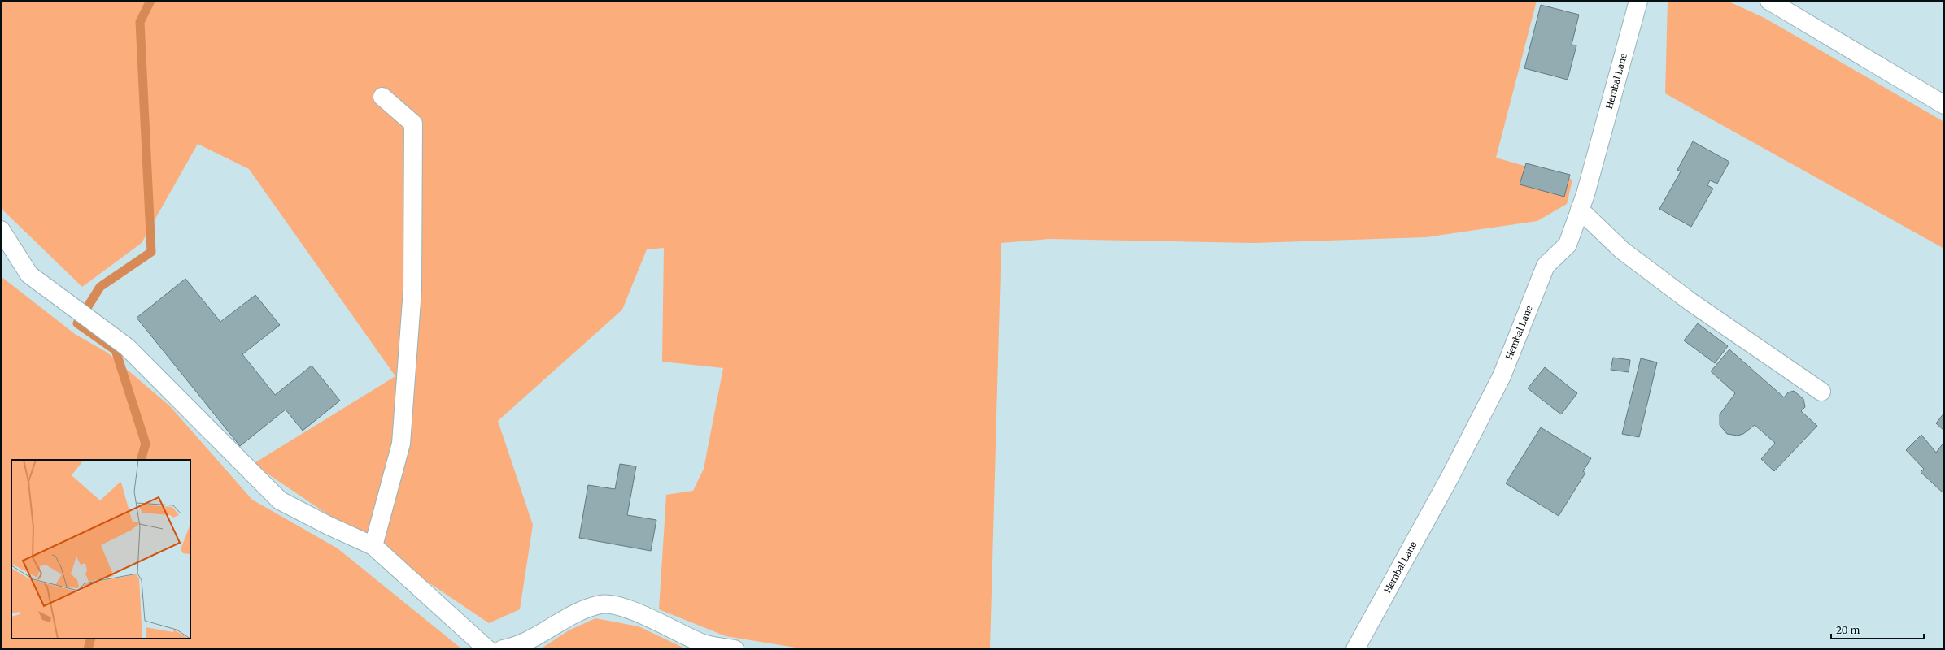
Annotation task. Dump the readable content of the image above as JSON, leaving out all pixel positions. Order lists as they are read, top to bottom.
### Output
{
  "streets": {
    "street": ["Hembal Lane"]
  },
  "scale_bar": "20 m"
}
